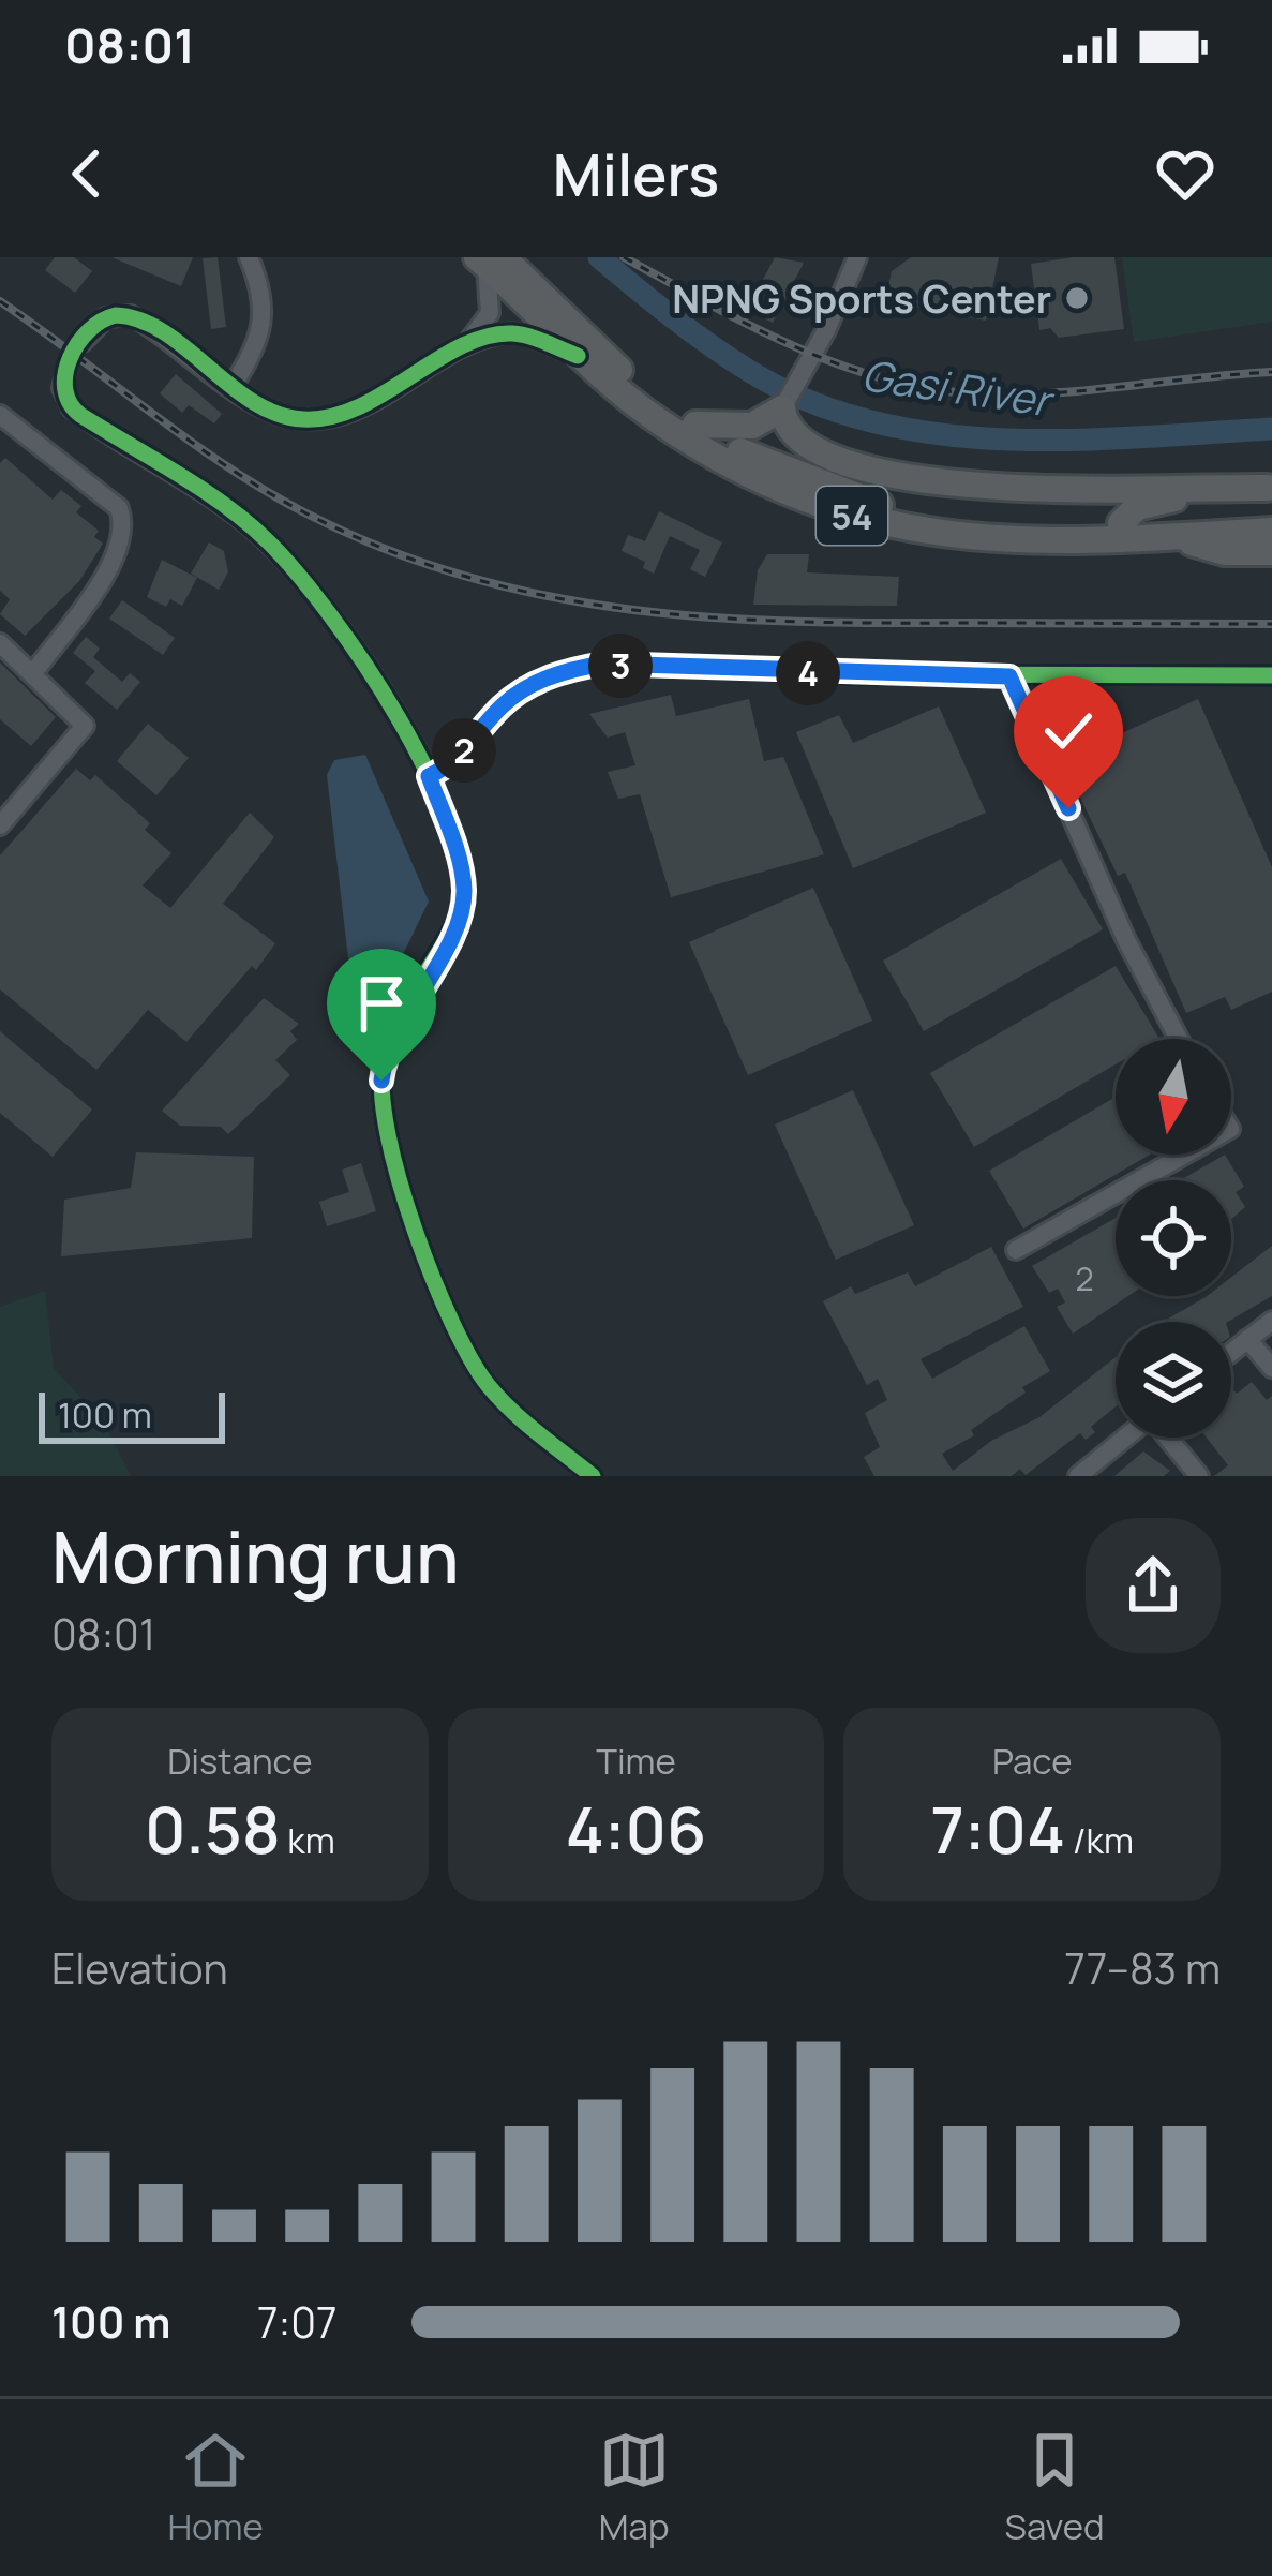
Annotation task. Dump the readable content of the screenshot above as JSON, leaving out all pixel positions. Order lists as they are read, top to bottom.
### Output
{
  "streets": {
    "highway": ["54"]
  },
  "water": ["Gasi River"],
  "places": ["NPNG Sports Center"],
  "house_numbers": ["2"],
  "scale_bar": "100 m",
  "north": "bottom",
  "page": {
    "status": "08:01",
    "header": "Milers",
    "pins": ["3", "4", "2"],
    "scale": "100 m",
    "heading": ["Morning run", "08:01"],
    "stats": [
      ["Distance", "0.58 km"],
      ["Time", "4:06"],
      ["Pace", "7:04 /km"]
    ],
    "chart": ["Elevation", "77–83 m"],
    "list": [
      {
        "name": "100 m",
        "note": "7:07"
      }
    ],
    "tabs": ["Home", "Map", "Saved"]
  }
}
